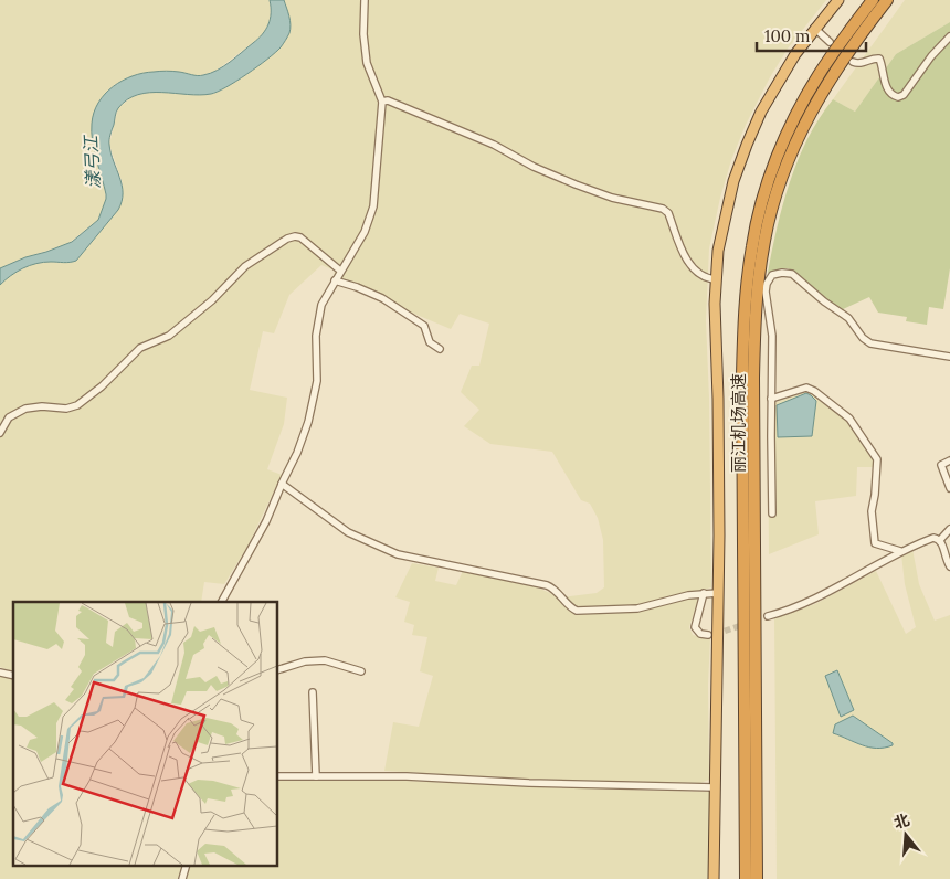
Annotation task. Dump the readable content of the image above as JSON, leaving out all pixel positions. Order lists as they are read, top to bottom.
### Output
{
  "streets": {
    "highway": ["丽江机场高速"]
  },
  "water": ["漾弓江"],
  "scale_bar": "100 m",
  "north": "top"
}
